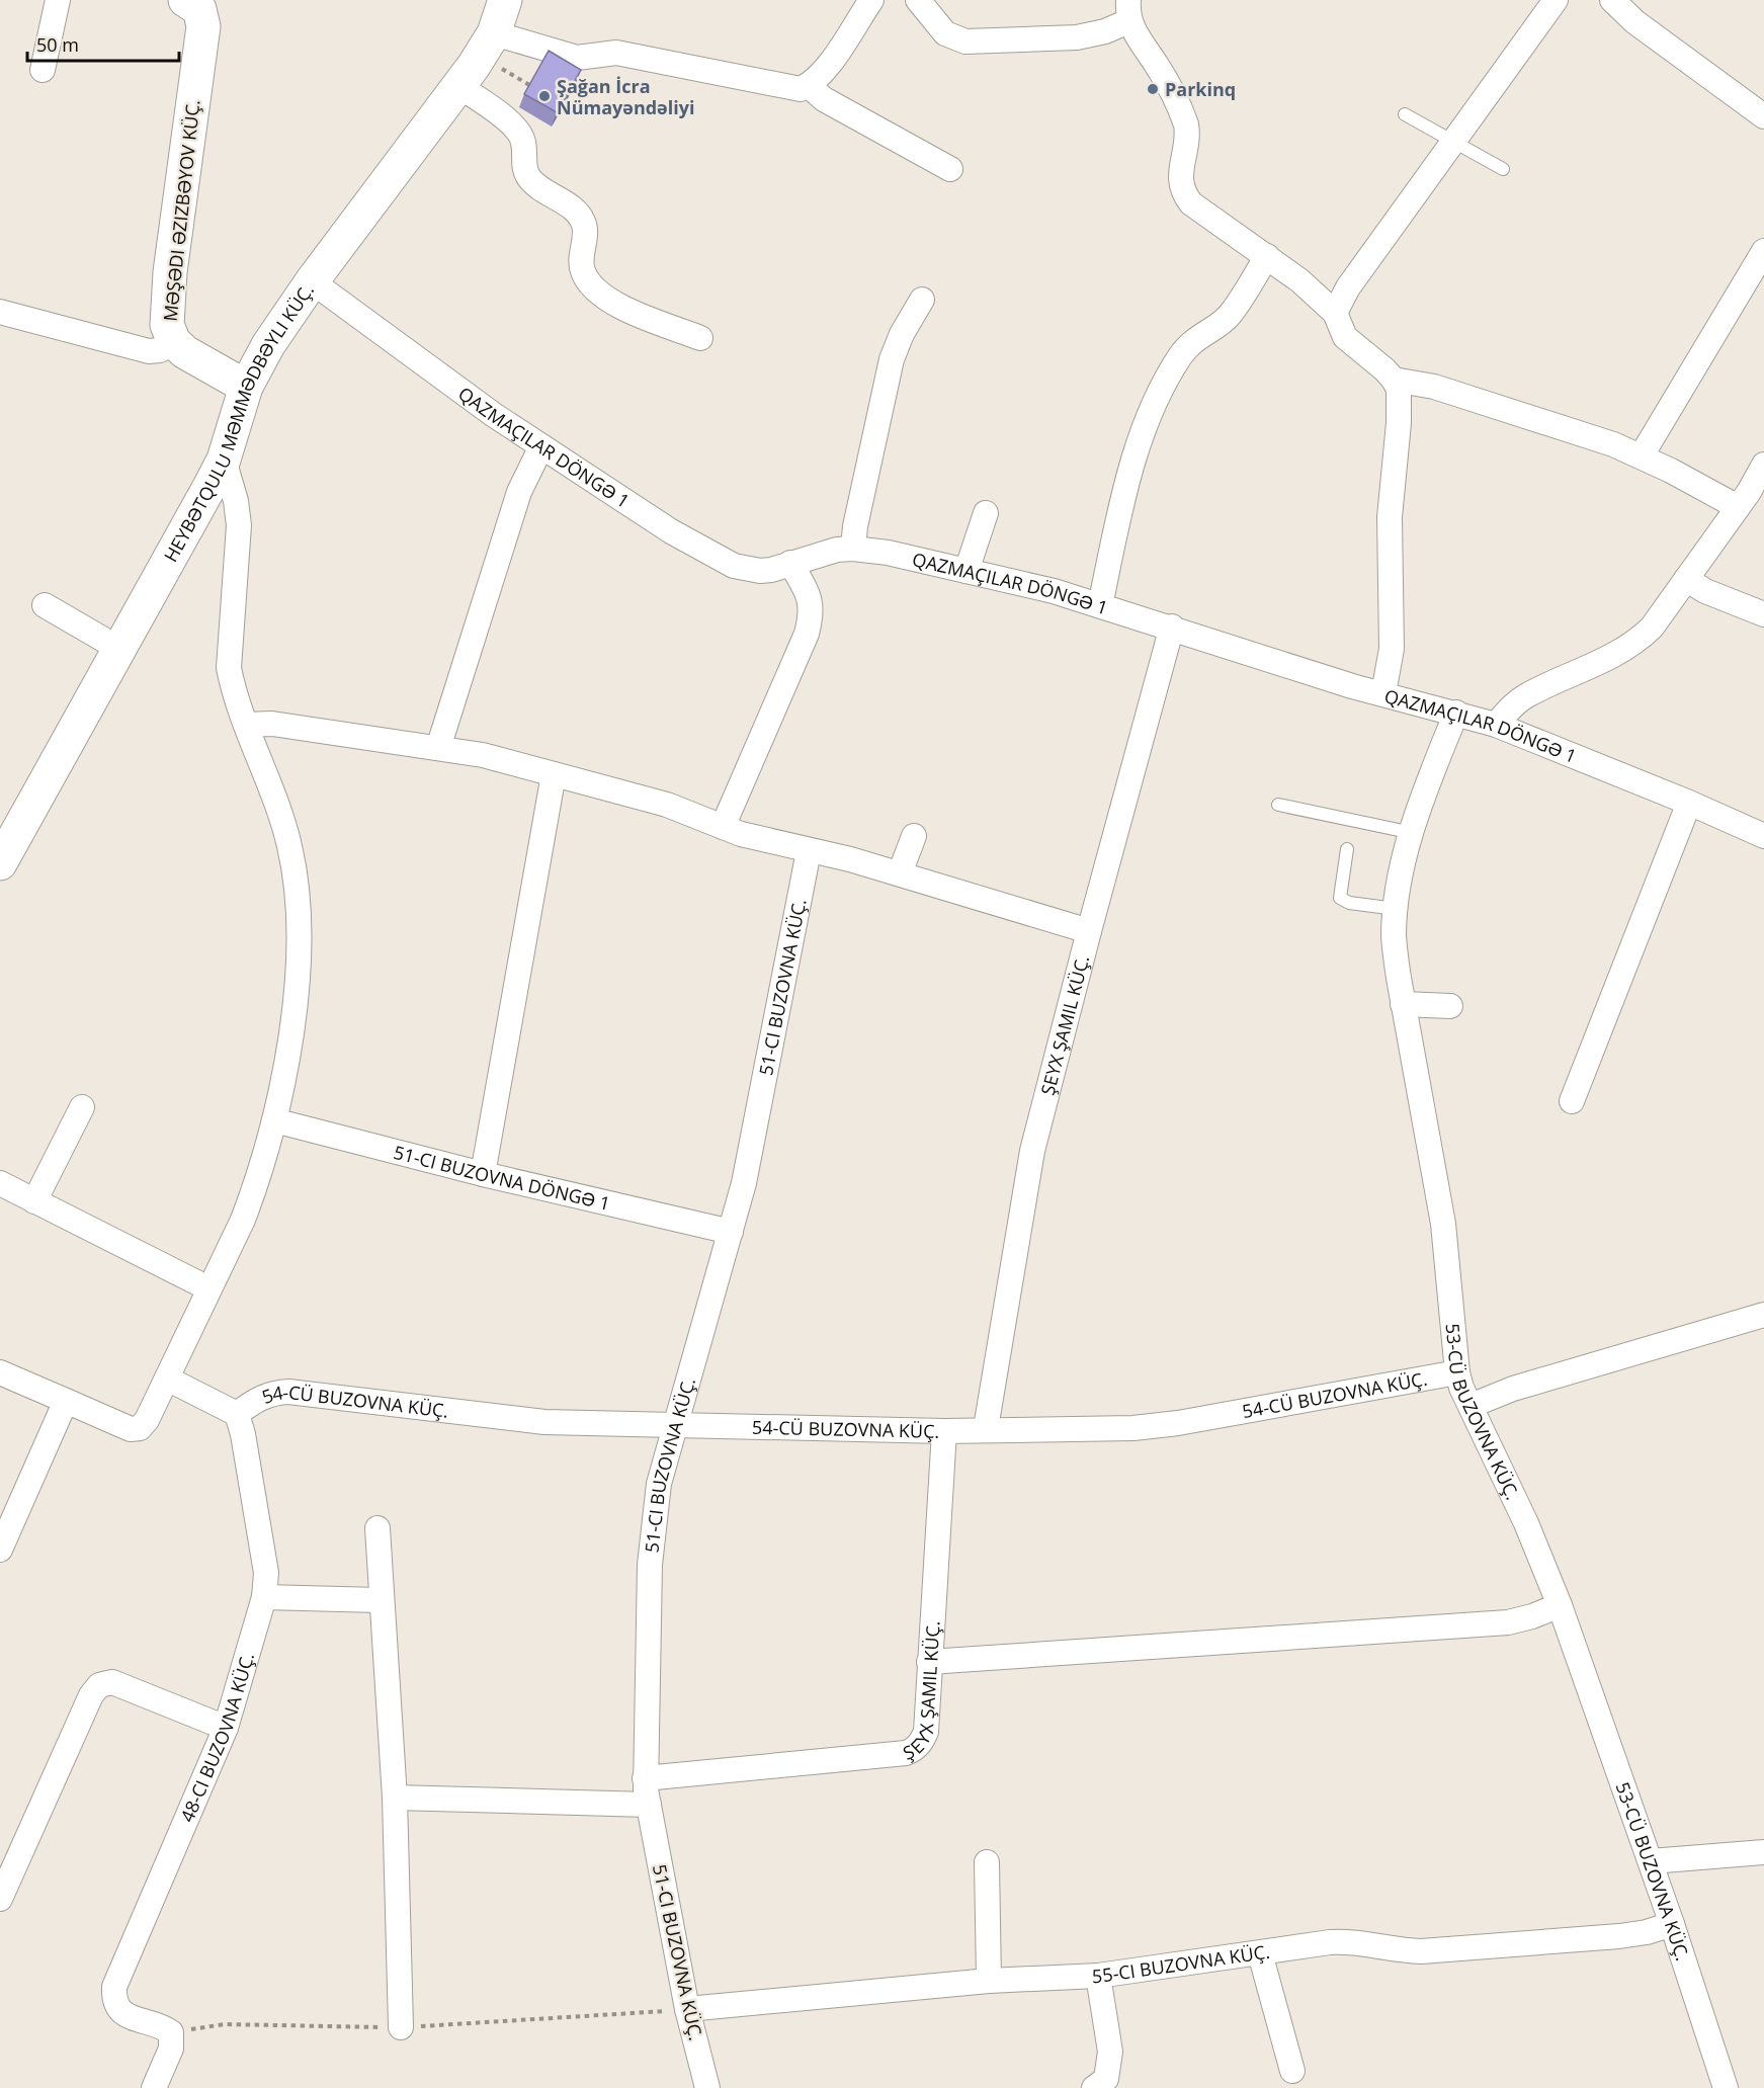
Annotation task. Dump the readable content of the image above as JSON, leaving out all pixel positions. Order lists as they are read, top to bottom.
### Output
{
  "streets": {
    "street": [
      "MƏŞƏDI ƏZIZBƏYOV KÜÇ.",
      "HEYBƏTQULU MƏMMƏDBƏYLI KÜÇ.",
      "51-CI BUZOVNA KÜÇ.",
      "ŞEYX ŞAMIL KÜÇ.",
      "51-CI BUZOVNA DÖNGƏ 1",
      "54-CÜ BUZOVNA KÜÇ.",
      "53-CÜ BUZOVNA KÜÇ.",
      "48-CI BUZOVNA KÜÇ.",
      "55-CI BUZOVNA KÜÇ."
    ]
  },
  "crossings": [
    ["MƏŞƏDI ƏZIZBƏYOV KÜÇ.", "HEYBƏTQULU MƏMMƏDBƏYLI KÜÇ."],
    ["51-CI BUZOVNA KÜÇ.", "ŞEYX ŞAMIL KÜÇ."],
    ["51-CI BUZOVNA KÜÇ.", "51-CI BUZOVNA DÖNGƏ 1"],
    ["51-CI BUZOVNA KÜÇ.", "54-CÜ BUZOVNA KÜÇ."],
    ["51-CI BUZOVNA KÜÇ.", "55-CI BUZOVNA KÜÇ."],
    ["ŞEYX ŞAMIL KÜÇ.", "54-CÜ BUZOVNA KÜÇ."],
    ["54-CÜ BUZOVNA KÜÇ.", "53-CÜ BUZOVNA KÜÇ."],
    ["54-CÜ BUZOVNA KÜÇ.", "48-CI BUZOVNA KÜÇ."],
    ["53-CÜ BUZOVNA KÜÇ.", "55-CI BUZOVNA KÜÇ."]
  ],
  "places": ["Parkinq", "Şağan İcra Nümayəndəliyi"],
  "scale_bar": "50 m"
}
